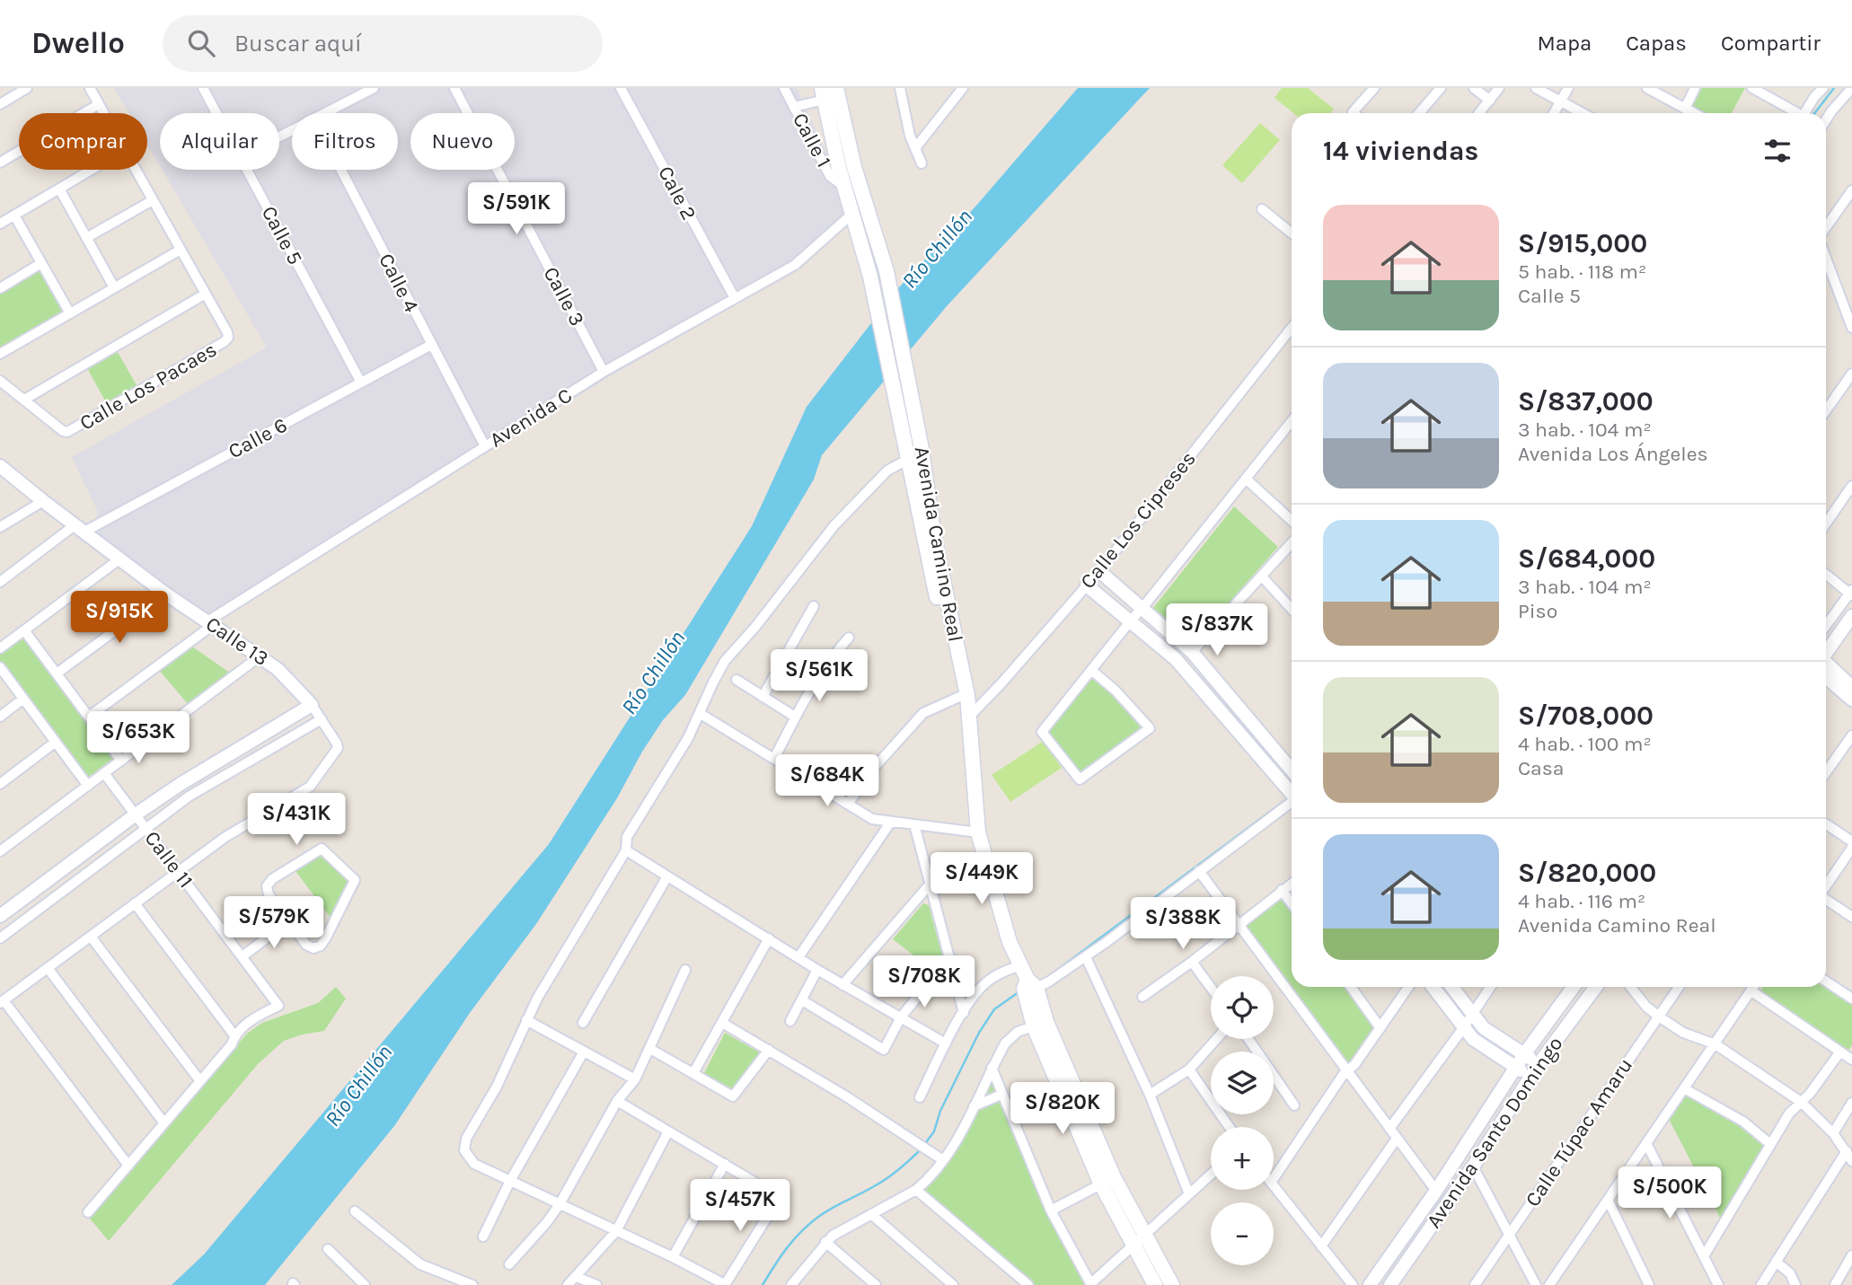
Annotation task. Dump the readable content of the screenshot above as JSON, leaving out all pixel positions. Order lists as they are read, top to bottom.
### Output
{
  "streets": {
    "main road": ["Avenida Camino Real"],
    "street": [
      "Calle 1",
      "Cale 2",
      "Calle 5",
      "Calle 4",
      "Calle 3",
      "Calle Los Pacaes",
      "Avenida C",
      "Calle 6",
      "Calle Los Cipreses",
      "Calle 13",
      "Calle 11",
      "Avenida Santo Domingo",
      "Calle Túpac Amaru"
    ]
  },
  "crossings": [
    ["Calle 1", "Avenida Camino Real"],
    ["Cale 2", "Avenida C"],
    ["Calle 5", "Calle 6"],
    ["Calle 4", "Avenida C"],
    ["Calle 4", "Calle 6"],
    ["Calle 3", "Avenida C"],
    ["Avenida C", "Avenida Camino Real"],
    ["Avenida C", "Calle 13"],
    ["Calle 6", "Calle 13"],
    ["Calle Los Cipreses", "Avenida Camino Real"],
    ["Calle 13", "Calle 11"]
  ],
  "water": ["Río Chillón"],
  "page": {
    "header": "Dwello",
    "search": "Buscar aquí",
    "nav": ["Mapa", "Capas", "Compartir"],
    "chip": [
      "Comprar",
      "Alquilar",
      "Filtros",
      "Nuevo"
    ],
    "heading": "14 viviendas",
    "price": [
      "S/591K",
      "S/915K",
      "S/837K",
      "S/561K",
      "S/653K",
      "S/684K",
      "S/431K",
      "S/449K",
      "S/579K",
      "S/388K",
      "S/708K",
      "S/820K",
      "S/500K",
      "S/457K"
    ],
    "list": [
      {
        "name": "S/915,000",
        "note": "5 hab. · 118 m² · Calle 5"
      },
      {
        "name": "S/837,000",
        "note": "3 hab. · 104 m² · Avenida Los Ángeles"
      },
      {
        "name": "S/684,000",
        "note": "3 hab. · 104 m² · Piso"
      },
      {
        "name": "S/708,000",
        "note": "4 hab. · 100 m² · Casa"
      },
      {
        "name": "S/820,000",
        "note": "4 hab. · 116 m² · Avenida Camino Real"
      }
    ],
    "map_buttons": ["+", "−"]
  }
}
